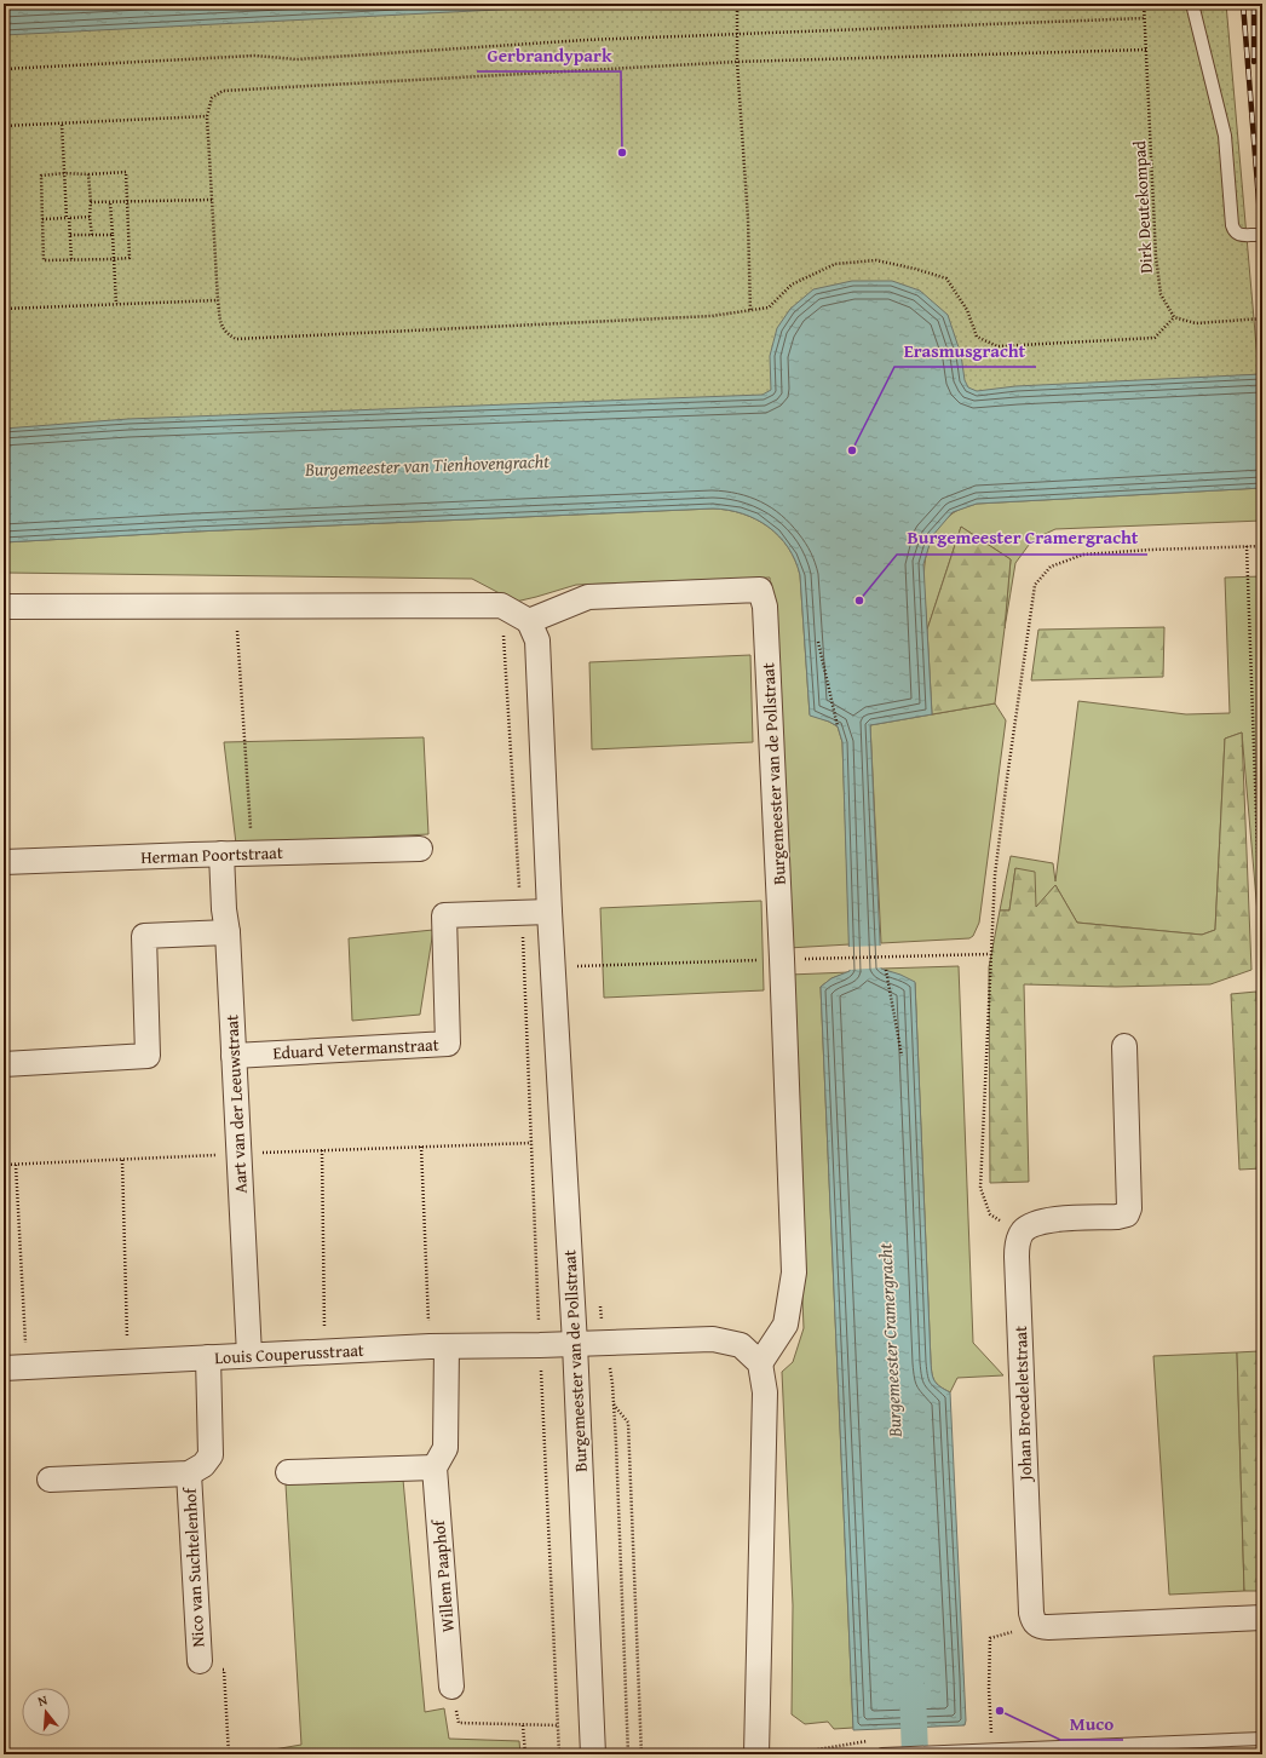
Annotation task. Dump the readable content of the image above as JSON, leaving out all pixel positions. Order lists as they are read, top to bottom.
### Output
{
  "streets": {
    "street": [
      "Burgemeester van de Pollstraat",
      "Herman Poortstraat",
      "Eduard Vetermanstraat",
      "Aart van der Leeuwstraat",
      "Louis Couperusstraat",
      "Johan Broedeletstraat",
      "Nico van Suchtelenhof",
      "Willem Paaphof"
    ],
    "path": ["Dirk Deutekompad"]
  },
  "crossings": [
    ["Burgemeester van de Pollstraat", "Eduard Vetermanstraat"],
    ["Burgemeester van de Pollstraat", "Louis Couperusstraat"],
    ["Herman Poortstraat", "Aart van der Leeuwstraat"],
    ["Eduard Vetermanstraat", "Aart van der Leeuwstraat"],
    ["Aart van der Leeuwstraat", "Louis Couperusstraat"],
    ["Louis Couperusstraat", "Nico van Suchtelenhof"]
  ],
  "water": ["Burgemeester van Tienhovengracht", "Burgemeester Cramergracht"],
  "places": [
    "Gerbrandypark",
    "Erasmusgracht",
    "Burgemeester Cramergracht",
    "Muco"
  ],
  "north": "top"
}
